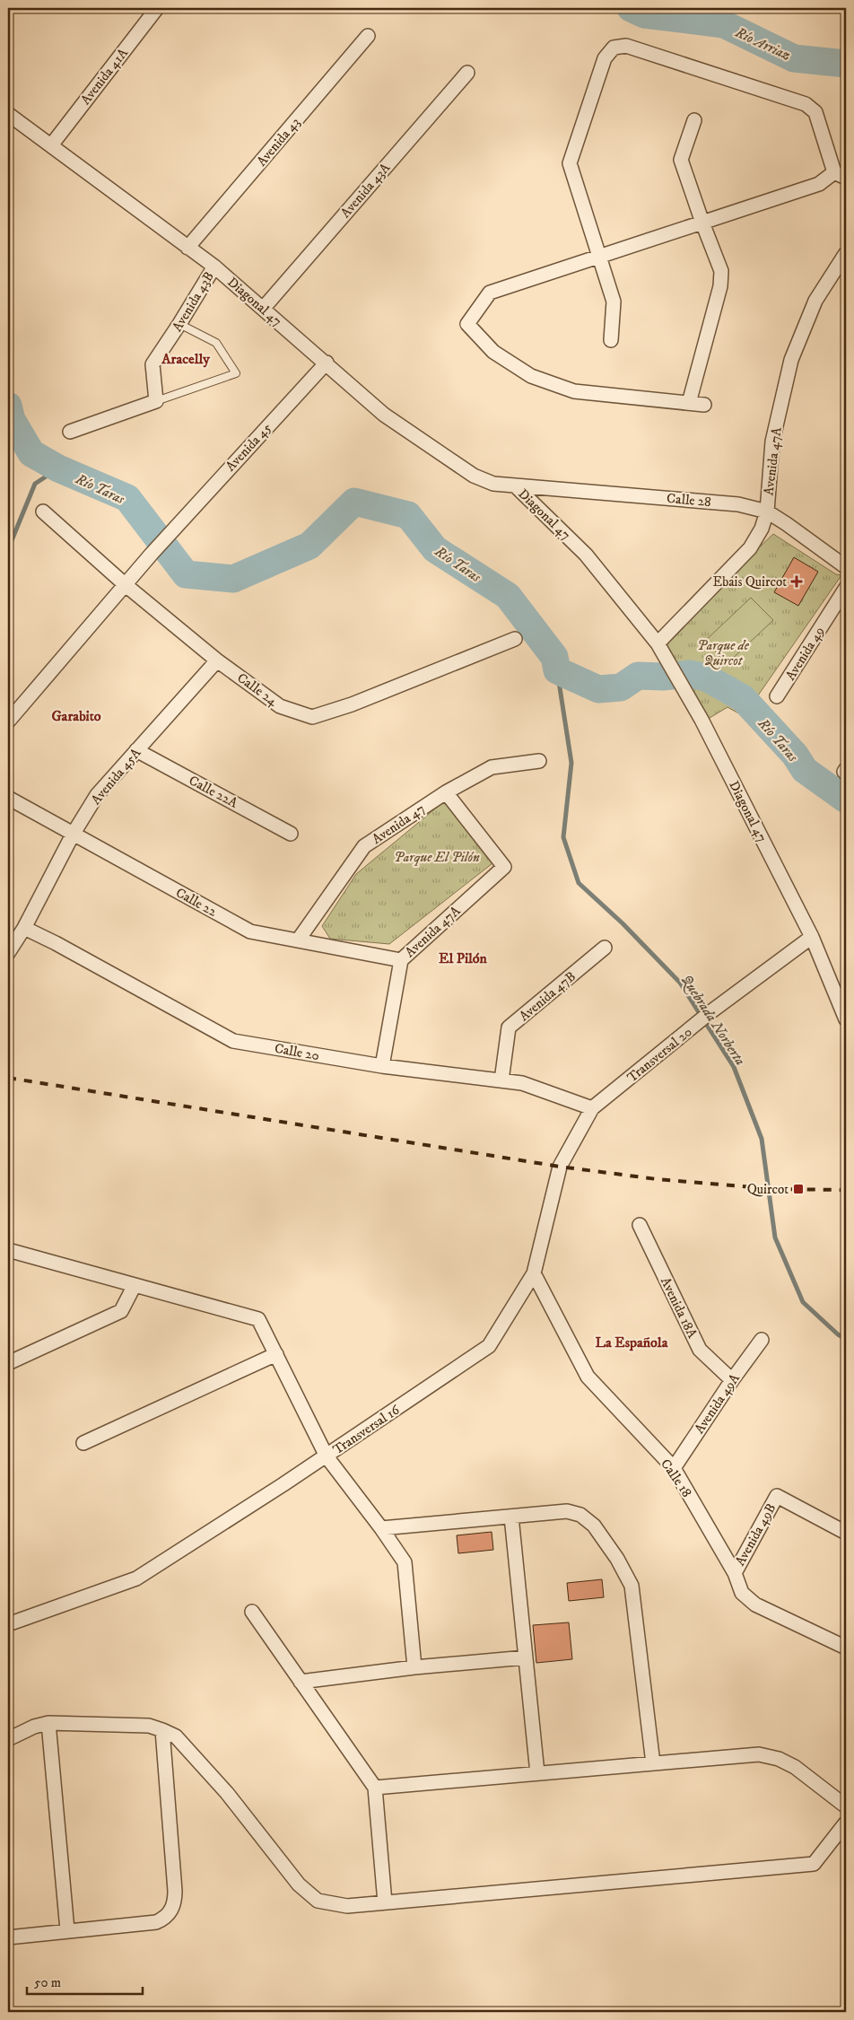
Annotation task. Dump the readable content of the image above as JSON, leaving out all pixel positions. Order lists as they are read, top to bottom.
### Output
{
  "streets": {
    "street": [
      "Avenida 41A",
      "Avenida 43",
      "Avenida 43A",
      "Avenida 43B",
      "Diagonal 47",
      "Avenida 45",
      "Avenida 47A",
      "Calle 28",
      "Avenida 49",
      "Calle 24",
      "Avenida 45A",
      "Calle 22A",
      "Avenida 47",
      "Calle 22",
      "Avenida 47B",
      "Calle 20",
      "Transversal 20",
      "Avenida 18A",
      "Avenida 49A",
      "Transversal 16",
      "Calle 18",
      "Avenida 49B"
    ]
  },
  "crossings": [
    ["Avenida 41A", "Diagonal 47"],
    ["Avenida 43", "Diagonal 47"],
    ["Avenida 43A", "Diagonal 47"],
    ["Avenida 43B", "Diagonal 47"],
    ["Diagonal 47", "Avenida 45"],
    ["Diagonal 47", "Avenida 47A"],
    ["Diagonal 47", "Calle 28"],
    ["Diagonal 47", "Transversal 20"],
    ["Avenida 45", "Calle 24"],
    ["Avenida 47A", "Calle 28"],
    ["Avenida 47A", "Avenida 47"],
    ["Avenida 47A", "Calle 22"],
    ["Avenida 47A", "Calle 20"],
    ["Calle 24", "Avenida 45A"],
    ["Avenida 45A", "Calle 22A"],
    ["Avenida 45A", "Calle 22"],
    ["Avenida 45A", "Calle 20"],
    ["Avenida 47", "Calle 22"],
    ["Avenida 47B", "Calle 20"],
    ["Calle 20", "Transversal 20"],
    ["Calle 20", "Transversal 16"],
    ["Transversal 20", "Transversal 16"],
    ["Avenida 18A", "Avenida 49A"],
    ["Avenida 49A", "Calle 18"],
    ["Transversal 16", "Calle 18"],
    ["Calle 18", "Avenida 49B"]
  ],
  "districts": [
    "Aracelly",
    "Garabito",
    "El Pilón",
    "La Española"
  ],
  "water": ["Río Arriaz", "Río Taras", "Quebrada Norberta"],
  "parks": ["Parque de Quircot", "Parque El Pilón"],
  "places": {
    "health": ["Ebais Quircot"],
    "transit": ["Quircot"]
  },
  "scale_bar": "50 m"
}
